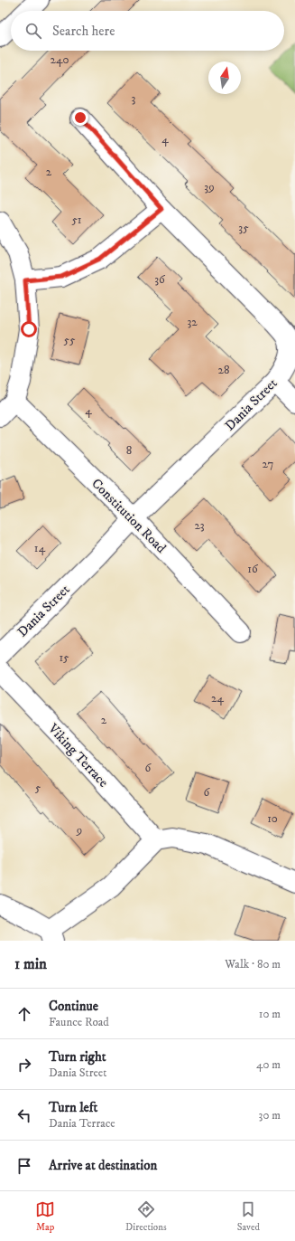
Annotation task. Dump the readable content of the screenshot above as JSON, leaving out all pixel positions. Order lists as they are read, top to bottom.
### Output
{
  "streets": {
    "street": ["Dania Street", "Constitution Road", "Viking Terrace"]
  },
  "crossings": [
    ["Dania Street", "Constitution Road"]
  ],
  "house_numbers": [
    "240",
    "3",
    "4",
    "2",
    "39",
    "51",
    "35",
    "36",
    "32",
    "55",
    "28",
    "4",
    "8",
    "27",
    "23",
    "14",
    "16",
    "15",
    "24",
    "2",
    "6",
    "5",
    "6",
    "10",
    "9"
  ],
  "north": "top",
  "page": {
    "search": "Search here",
    "heading": ["1 min", "Walk · 80 m"],
    "list": [
      ["Continue", "Faunce Road", "10 m"],
      ["Turn right", "Dania Street", "40 m"],
      ["Turn left", "Dania Terrace", "30 m"],
      "Arrive at destination"
    ],
    "nav": ["Map", "Directions", "Saved"]
  }
}
